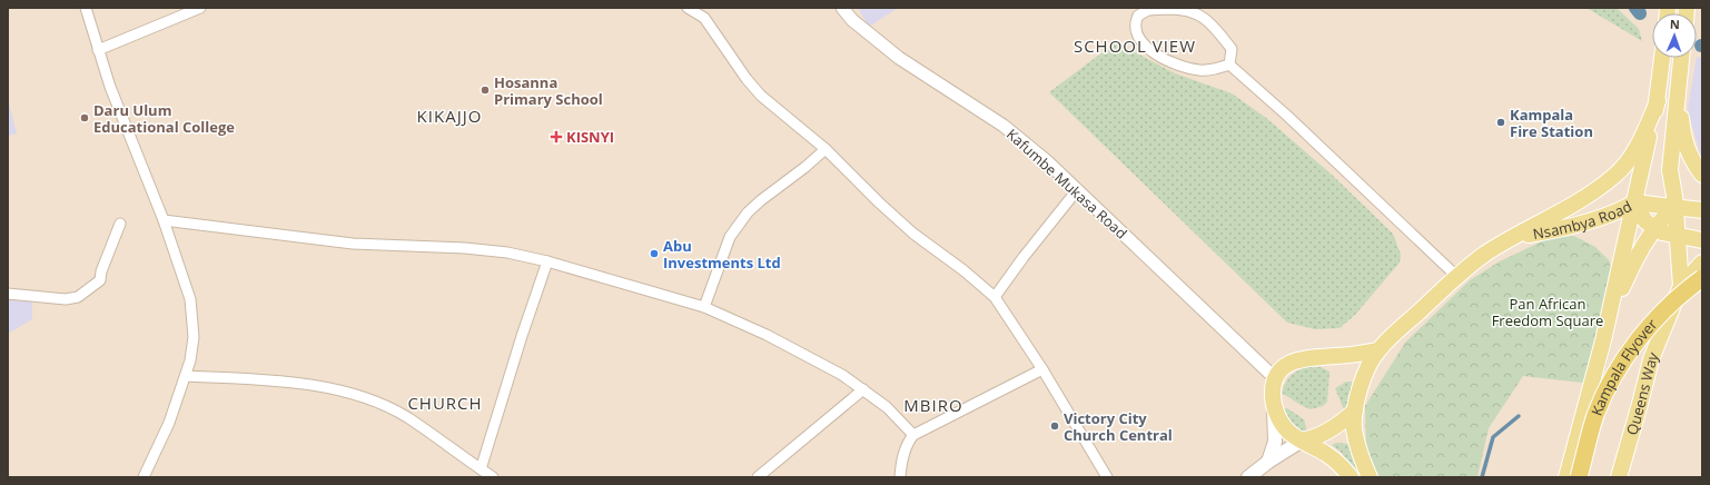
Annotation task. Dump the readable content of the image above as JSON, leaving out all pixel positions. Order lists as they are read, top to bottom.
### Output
{
  "streets": {
    "highway": ["Kampala Flyover"],
    "main road": ["Nsambya Road", "Queens Way"],
    "street": ["Kafumbe Mukasa Road"]
  },
  "crossings": [
    ["Nsambya Road", "Queens Way"]
  ],
  "districts": [
    "SCHOOL VIEW",
    "KIKAJJO",
    "CHURCH",
    "MBIRO"
  ],
  "parks": ["Pan African Freedom Square"],
  "places": {
    "other": [
      "Hosanna Primary School",
      "Daru Ulum Educational College",
      "Kampala Fire Station",
      "Abu Investments Ltd",
      "Victory City Church Central"
    ],
    "health": ["KISNYI"]
  },
  "north": "top"
}
